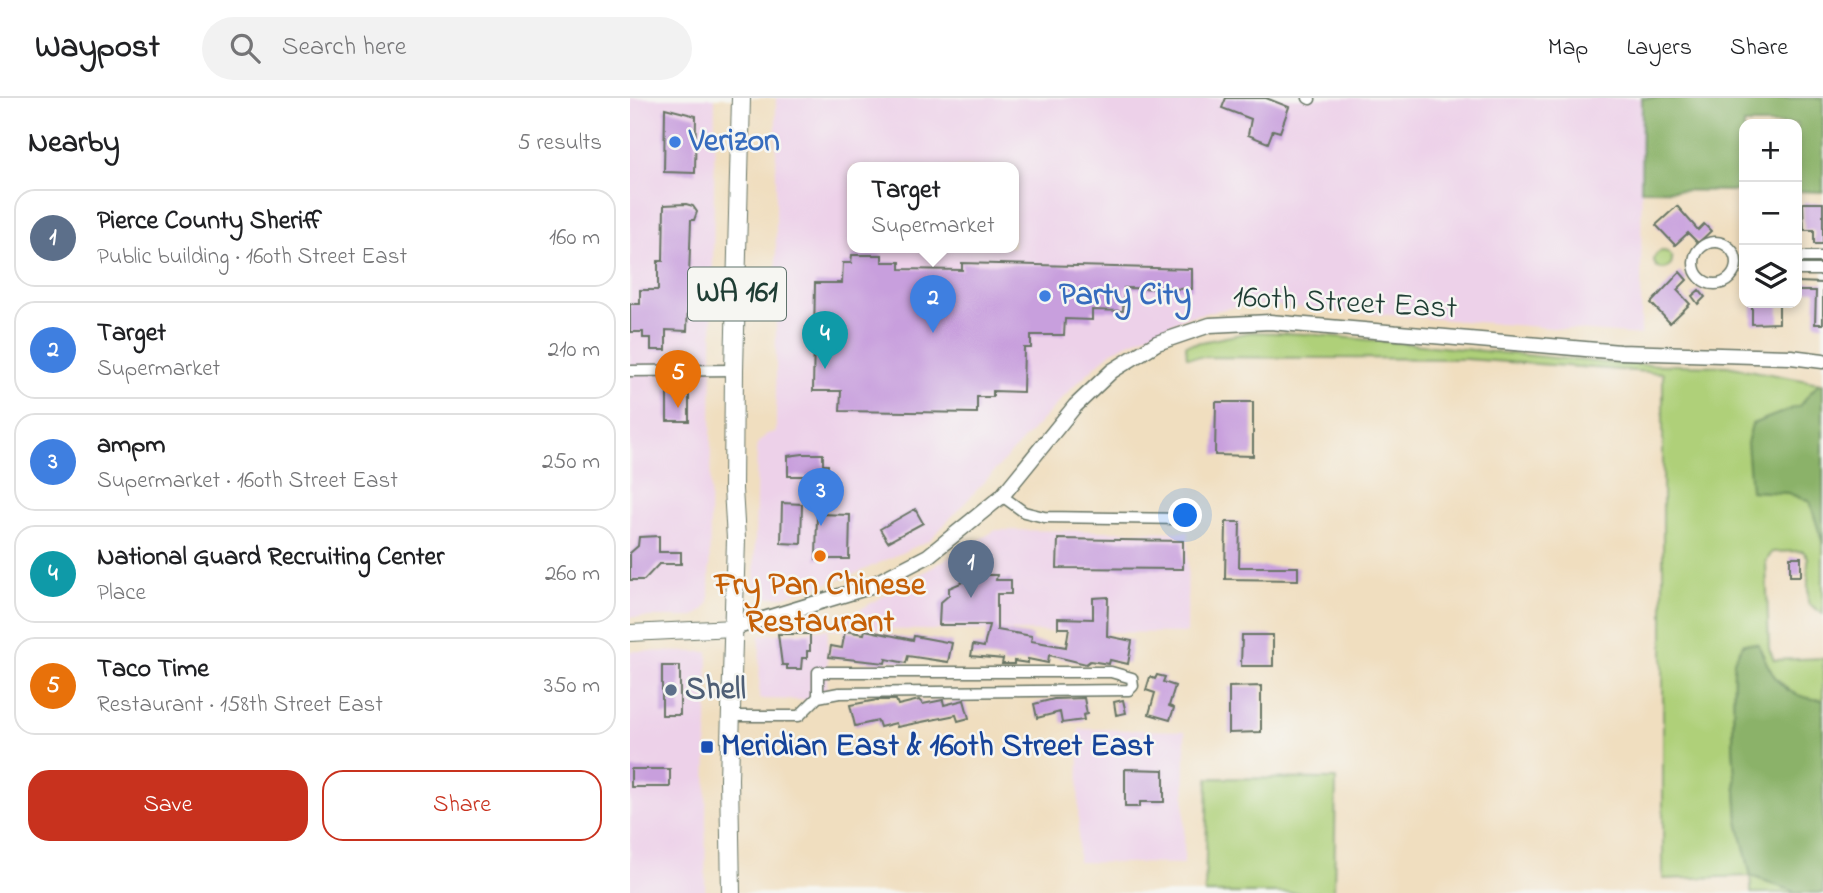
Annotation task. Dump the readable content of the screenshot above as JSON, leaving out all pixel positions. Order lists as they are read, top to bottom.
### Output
{
  "streets": {
    "main road": ["WA 161", "160th Street East"]
  },
  "crossings": [
    ["WA 161", "160th Street East"]
  ],
  "places": {
    "other": [
      "Verizon",
      "Party City",
      "Fry Pan Chinese Restaurant",
      "Shell"
    ],
    "transit": ["Meridian East & 160th Street East"]
  },
  "page": {
    "header": "Waypost",
    "search": "Search here",
    "nav": ["Map", "Layers", "Share"],
    "heading": ["Nearby", "5 results"],
    "map_buttons": ["+", "−"],
    "popup": ["Target", "Supermarket"],
    "list": [
      {
        "mark": "1",
        "name": "Pierce County Sheriff",
        "note": "Public building · 160th Street East",
        "value": "160 m"
      },
      {
        "mark": "2",
        "name": "Target",
        "note": "Supermarket",
        "value": "210 m"
      },
      {
        "mark": "3",
        "name": "ampm",
        "note": "Supermarket · 160th Street East",
        "value": "250 m"
      },
      {
        "mark": "4",
        "name": "National Guard Recruiting Center",
        "note": "Place",
        "value": "260 m"
      },
      {
        "mark": "5",
        "name": "Taco Time",
        "note": "Restaurant · 158th Street East",
        "value": "350 m"
      }
    ],
    "pins": [
      "2",
      "4",
      "5",
      "3",
      "1"
    ],
    "buttons": ["Save", "Share"]
  }
}
